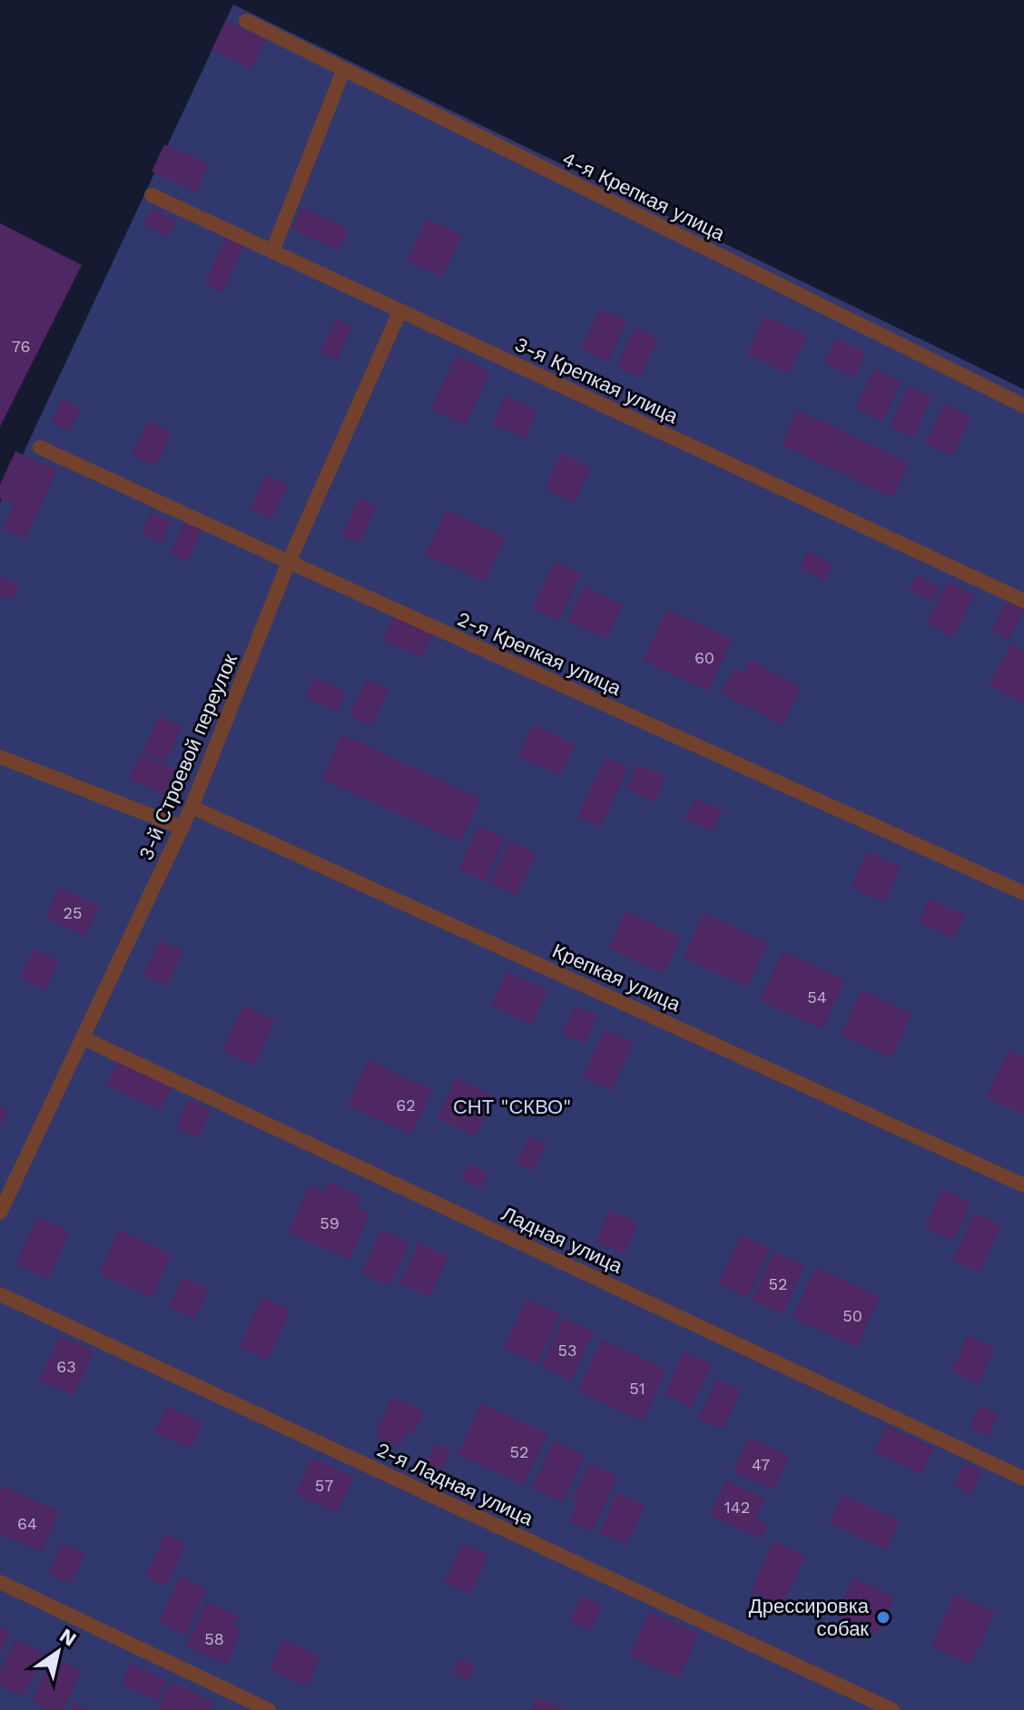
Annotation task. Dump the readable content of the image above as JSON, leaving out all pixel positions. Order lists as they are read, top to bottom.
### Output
{
  "streets": {
    "lane": [
      "4-я Крепкая улица",
      "3-я Крепкая улица",
      "2-я Крепкая улица",
      "3-й Строевой переулок",
      "Крепкая улица",
      "Ладная улица",
      "2-я Ладная улица"
    ]
  },
  "crossings": [
    ["3-я Крепкая улица", "3-й Строевой переулок"],
    ["2-я Крепкая улица", "3-й Строевой переулок"],
    ["3-й Строевой переулок", "Крепкая улица"],
    ["3-й Строевой переулок", "Ладная улица"]
  ],
  "parks": ["СНТ \"СКВО\""],
  "places": ["Дрессировка собак"],
  "house_numbers": [
    "76",
    "60",
    "25",
    "54",
    "62",
    "59",
    "52",
    "50",
    "53",
    "63",
    "51",
    "52",
    "47",
    "57",
    "142",
    "64",
    "58"
  ],
  "north": "top right"
}
